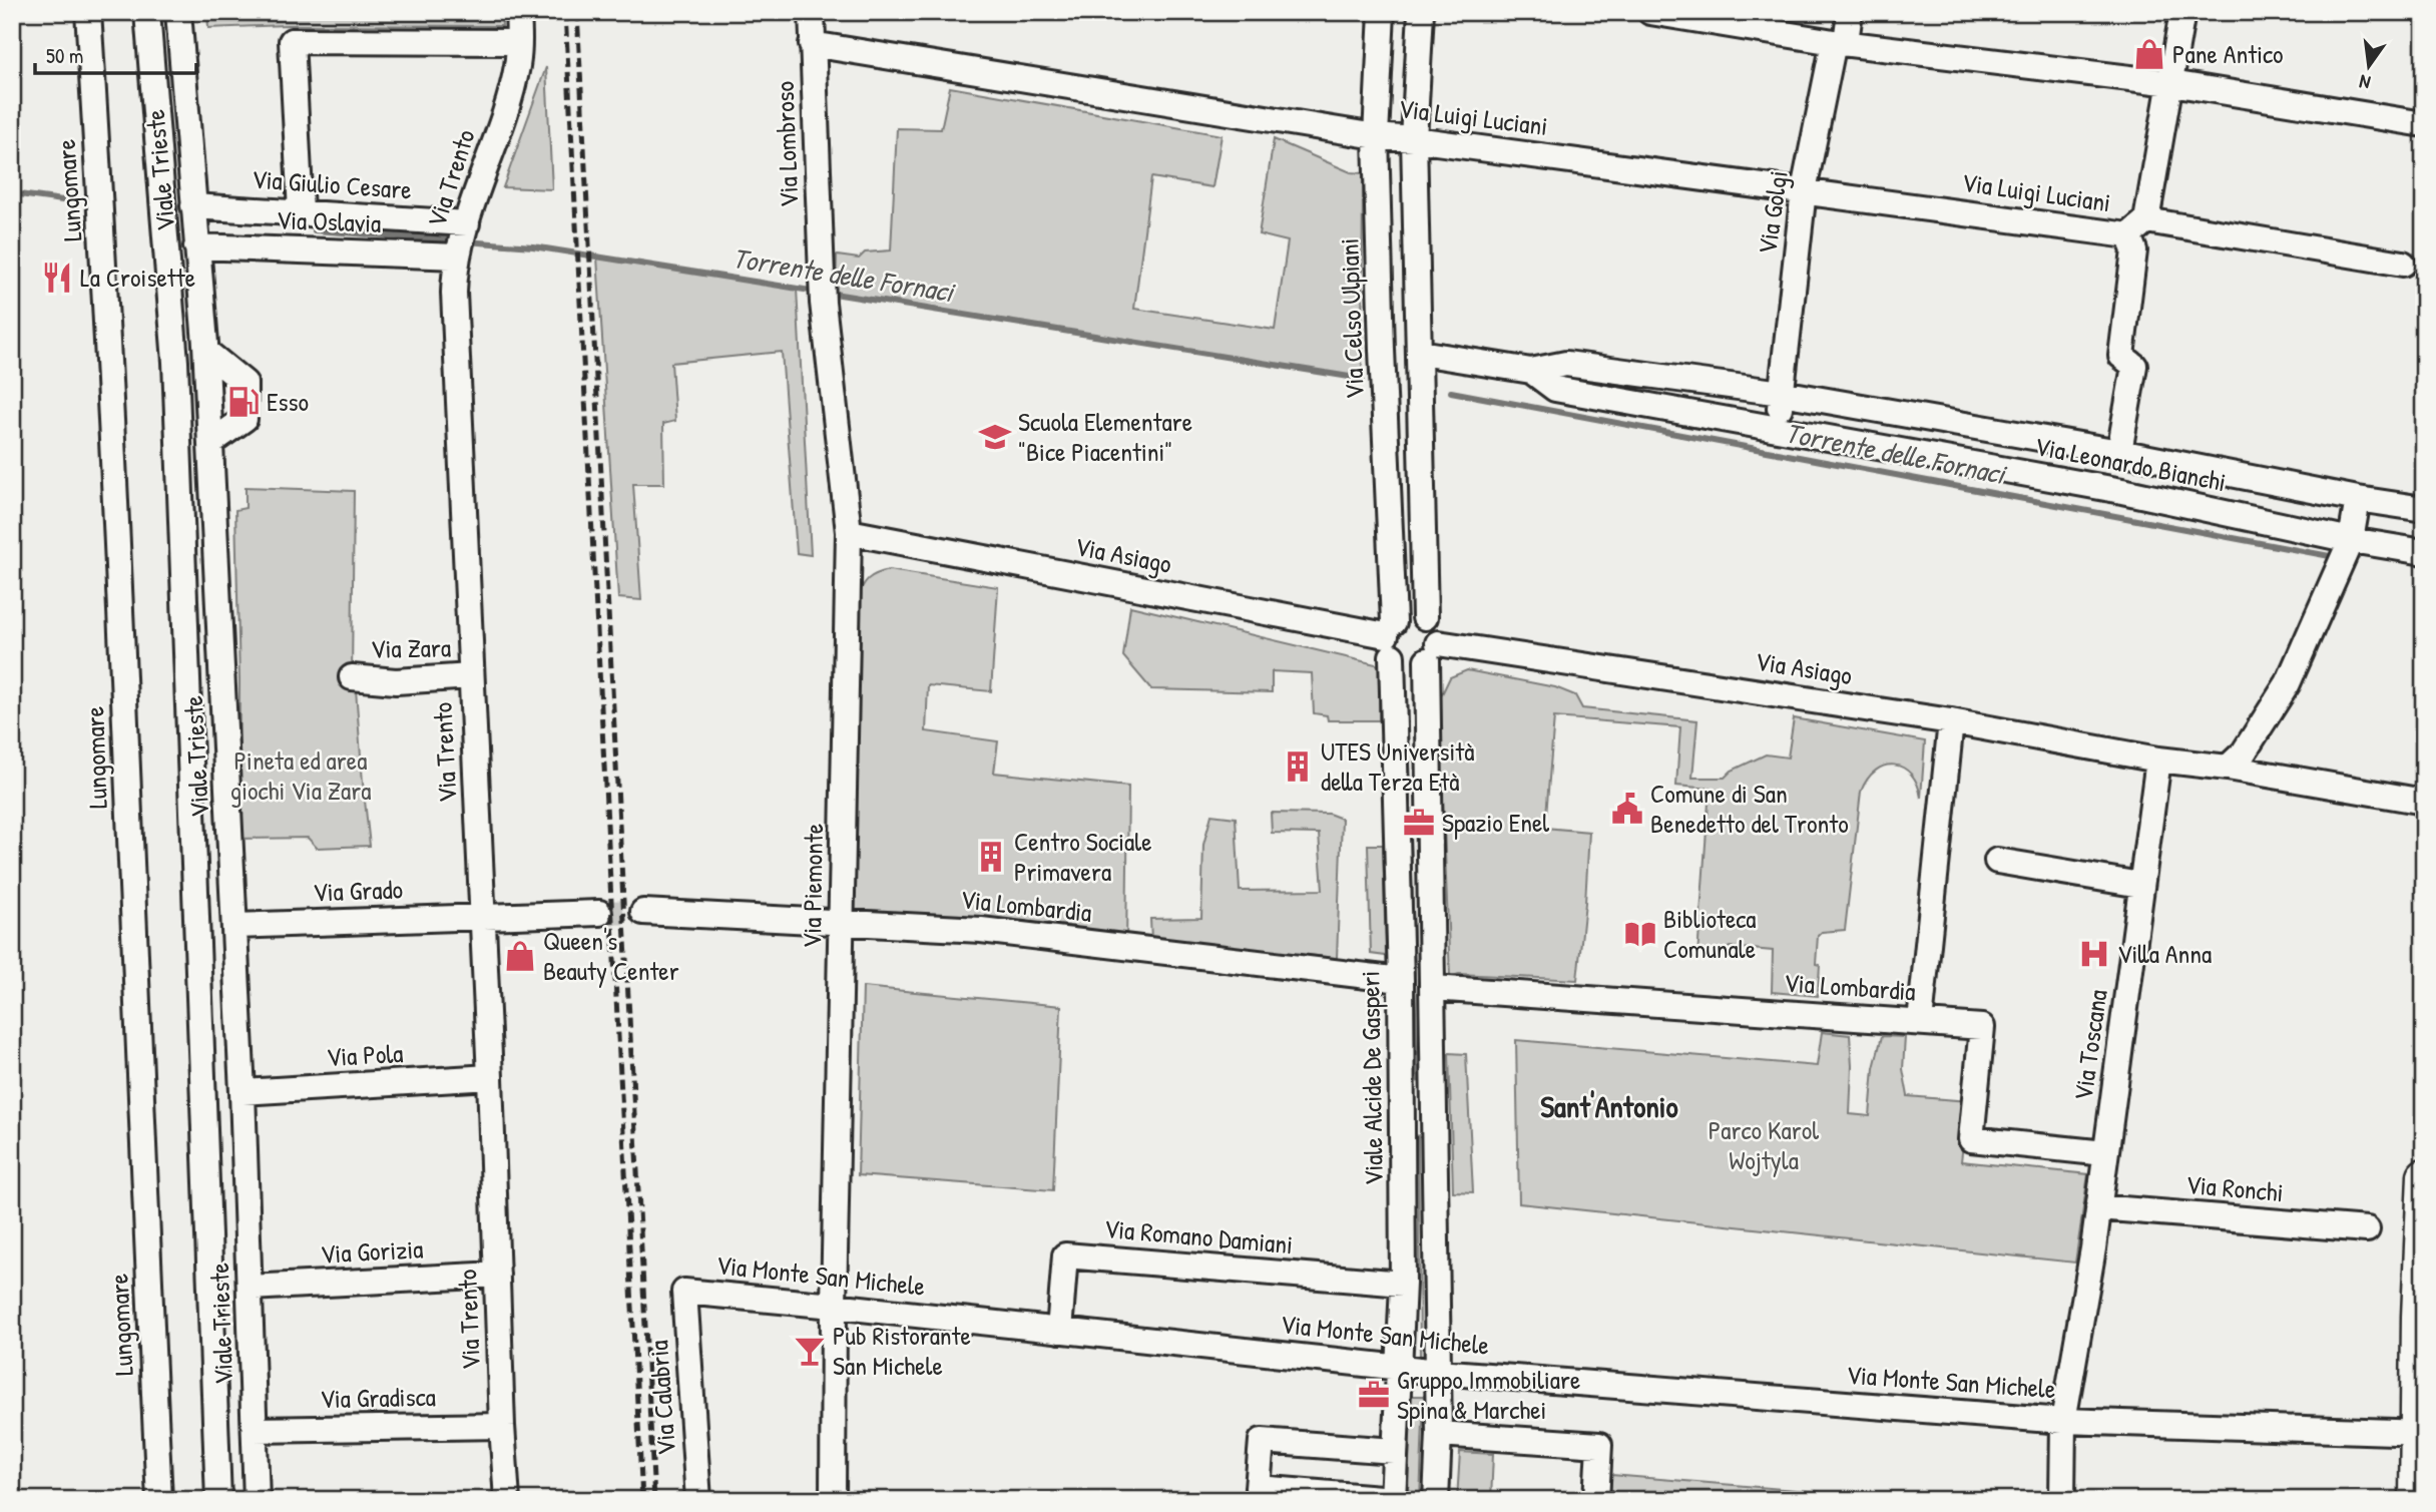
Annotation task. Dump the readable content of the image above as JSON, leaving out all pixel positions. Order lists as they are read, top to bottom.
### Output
{
  "streets": {
    "street": [
      "Via Luigi Luciani",
      "Via Lombroso",
      "Viale Trieste",
      "Via Trento",
      "Via Giulio Cesare",
      "Lungomare",
      "Via Golgi",
      "Via Oslavia",
      "Via Celso Ulpiani",
      "Via Leonardo Bianchi",
      "Via Asiago",
      "Via Zara",
      "Via Piemonte",
      "Via Grado",
      "Via Lombardia",
      "Via Toscana",
      "Via Pola",
      "Viale Alcide De Gasperi",
      "Via Ronchi",
      "Via Romano Damiani",
      "Via Gorizia",
      "Via Monte San Michele",
      "Via Gradisca",
      "Via Calabria"
    ]
  },
  "crossings": [
    ["Via Luigi Luciani", "Via Lombroso"],
    ["Via Luigi Luciani", "Via Golgi"],
    ["Via Luigi Luciani", "Via Celso Ulpiani"],
    ["Via Lombroso", "Via Piemonte"],
    ["Viale Trieste", "Via Giulio Cesare"],
    ["Viale Trieste", "Via Oslavia"],
    ["Viale Trieste", "Via Grado"],
    ["Viale Trieste", "Via Pola"],
    ["Viale Trieste", "Via Gorizia"],
    ["Viale Trieste", "Via Gradisca"],
    ["Via Trento", "Via Giulio Cesare"],
    ["Via Trento", "Via Oslavia"],
    ["Via Trento", "Via Zara"],
    ["Via Trento", "Via Grado"],
    ["Via Trento", "Via Pola"],
    ["Via Trento", "Via Gorizia"],
    ["Via Trento", "Via Gradisca"],
    ["Via Golgi", "Via Leonardo Bianchi"],
    ["Via Celso Ulpiani", "Via Asiago"],
    ["Via Celso Ulpiani", "Viale Alcide De Gasperi"],
    ["Via Asiago", "Via Piemonte"],
    ["Via Asiago", "Via Toscana"],
    ["Via Asiago", "Viale Alcide De Gasperi"],
    ["Via Piemonte", "Via Lombardia"],
    ["Via Piemonte", "Via Monte San Michele"],
    ["Via Lombardia", "Via Toscana"],
    ["Via Lombardia", "Viale Alcide De Gasperi"],
    ["Via Toscana", "Via Ronchi"],
    ["Via Toscana", "Via Monte San Michele"],
    ["Viale Alcide De Gasperi", "Via Romano Damiani"],
    ["Viale Alcide De Gasperi", "Via Monte San Michele"],
    ["Via Romano Damiani", "Via Monte San Michele"],
    ["Via Monte San Michele", "Via Calabria"]
  ],
  "districts": ["Sant'Antonio"],
  "water": ["Torrente delle Fornaci"],
  "parks": ["Pineta ed area giochi Via Zara", "Parco Karol Wojtyla"],
  "places": {
    "shop": ["Pane Antico", "Queen's Beauty Center"],
    "restaurant": ["La Croisette"],
    "fuel station": ["Esso"],
    "school or university": ["Scuola Elementare \"Bice Piacentini\""],
    "building": ["UTES Università della Terza Età", "Centro Sociale Primavera"],
    "public building": ["Comune di San Benedetto del Tronto"],
    "office": ["Spazio Enel", "Gruppo Immobiliare Spina & Marchei"],
    "library": ["Biblioteca Comunale"],
    "hospital": ["Villa Anna"],
    "bar": ["Pub Ristorante San Michele"]
  },
  "scale_bar": "50 m",
  "north": "bottom"
}
